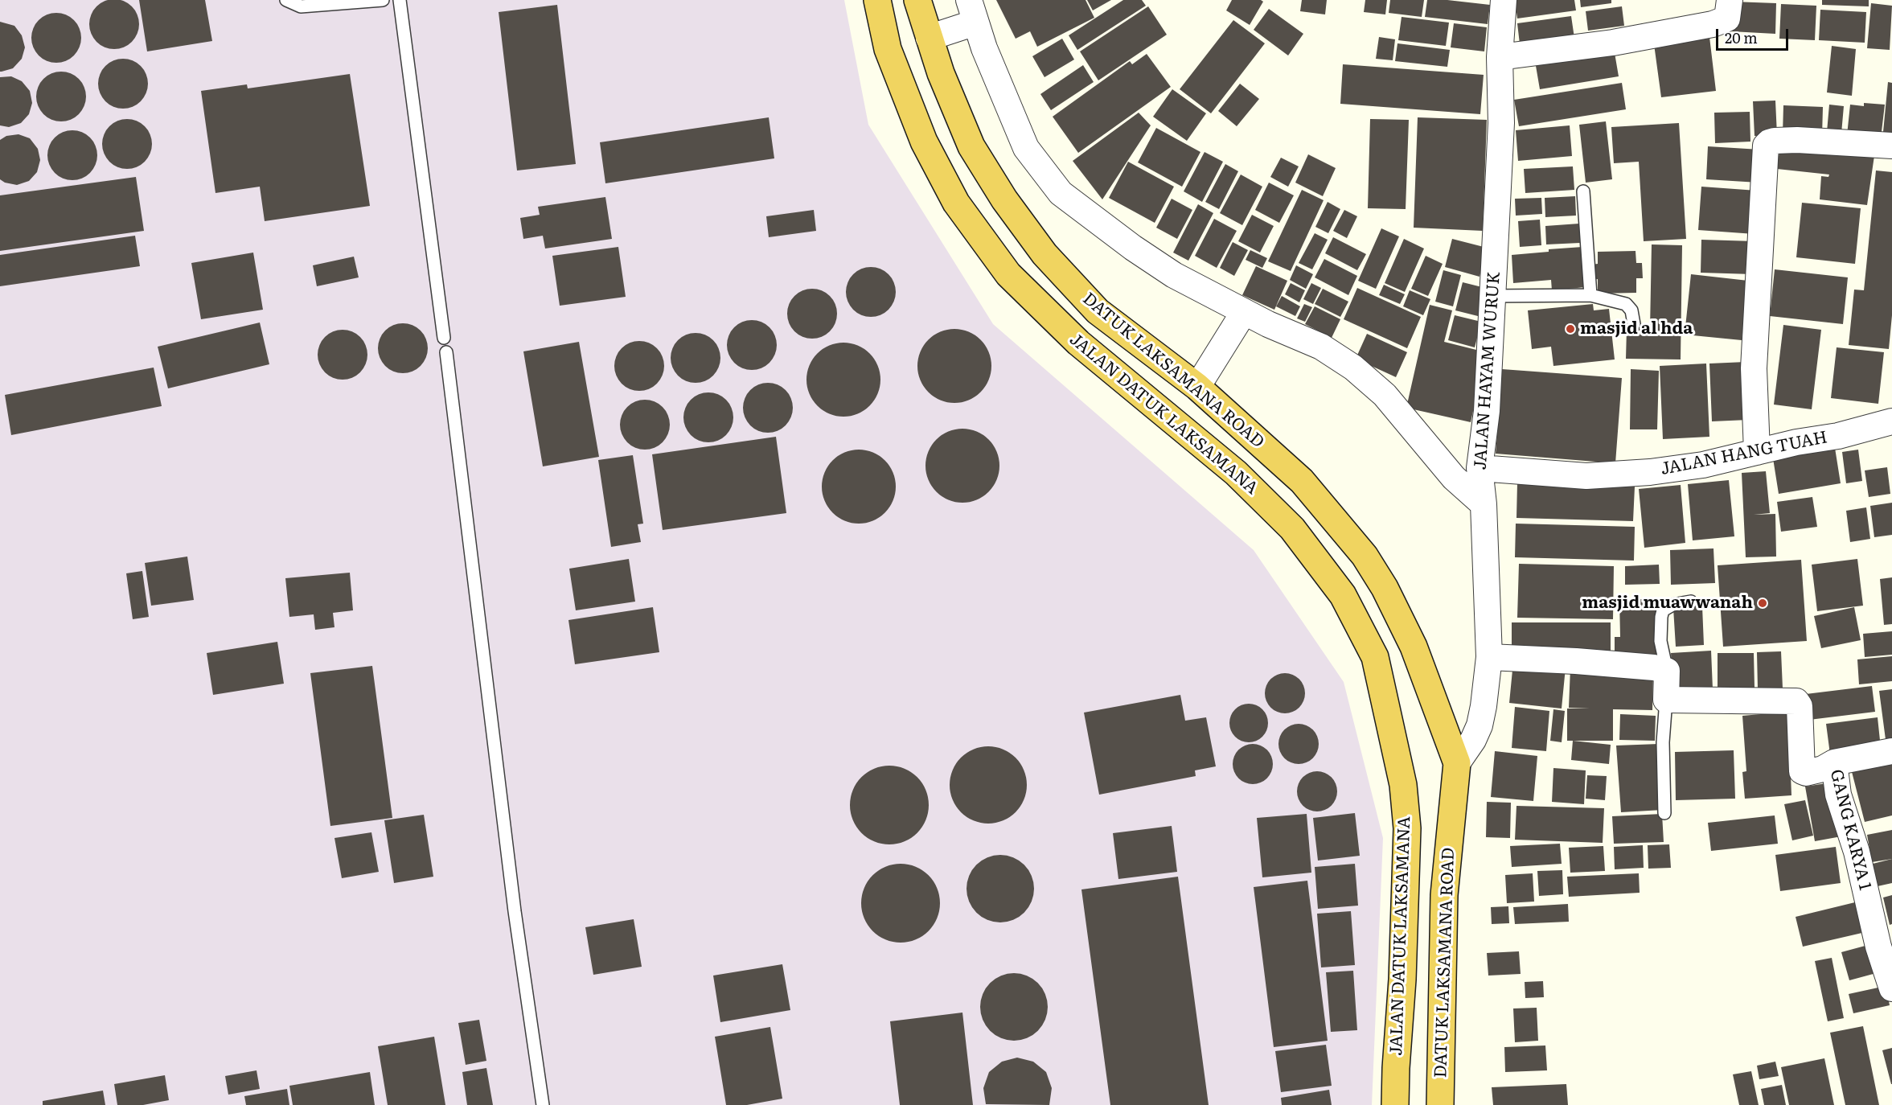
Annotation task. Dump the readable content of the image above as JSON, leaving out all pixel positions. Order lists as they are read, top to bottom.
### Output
{
  "streets": {
    "highway": ["DATUK LAKSAMANA ROAD", "JALAN DATUK LAKSAMANA"],
    "street": ["JALAN HAYAM WURUK", "JALAN HANG TUAH", "GANG KARYA 1"]
  },
  "crossings": [
    ["DATUK LAKSAMANA ROAD", "JALAN HAYAM WURUK"],
    ["JALAN HAYAM WURUK", "JALAN HANG TUAH"]
  ],
  "places": ["masjid al hda", "masjid muawwanah"],
  "scale_bar": "20 m"
}
